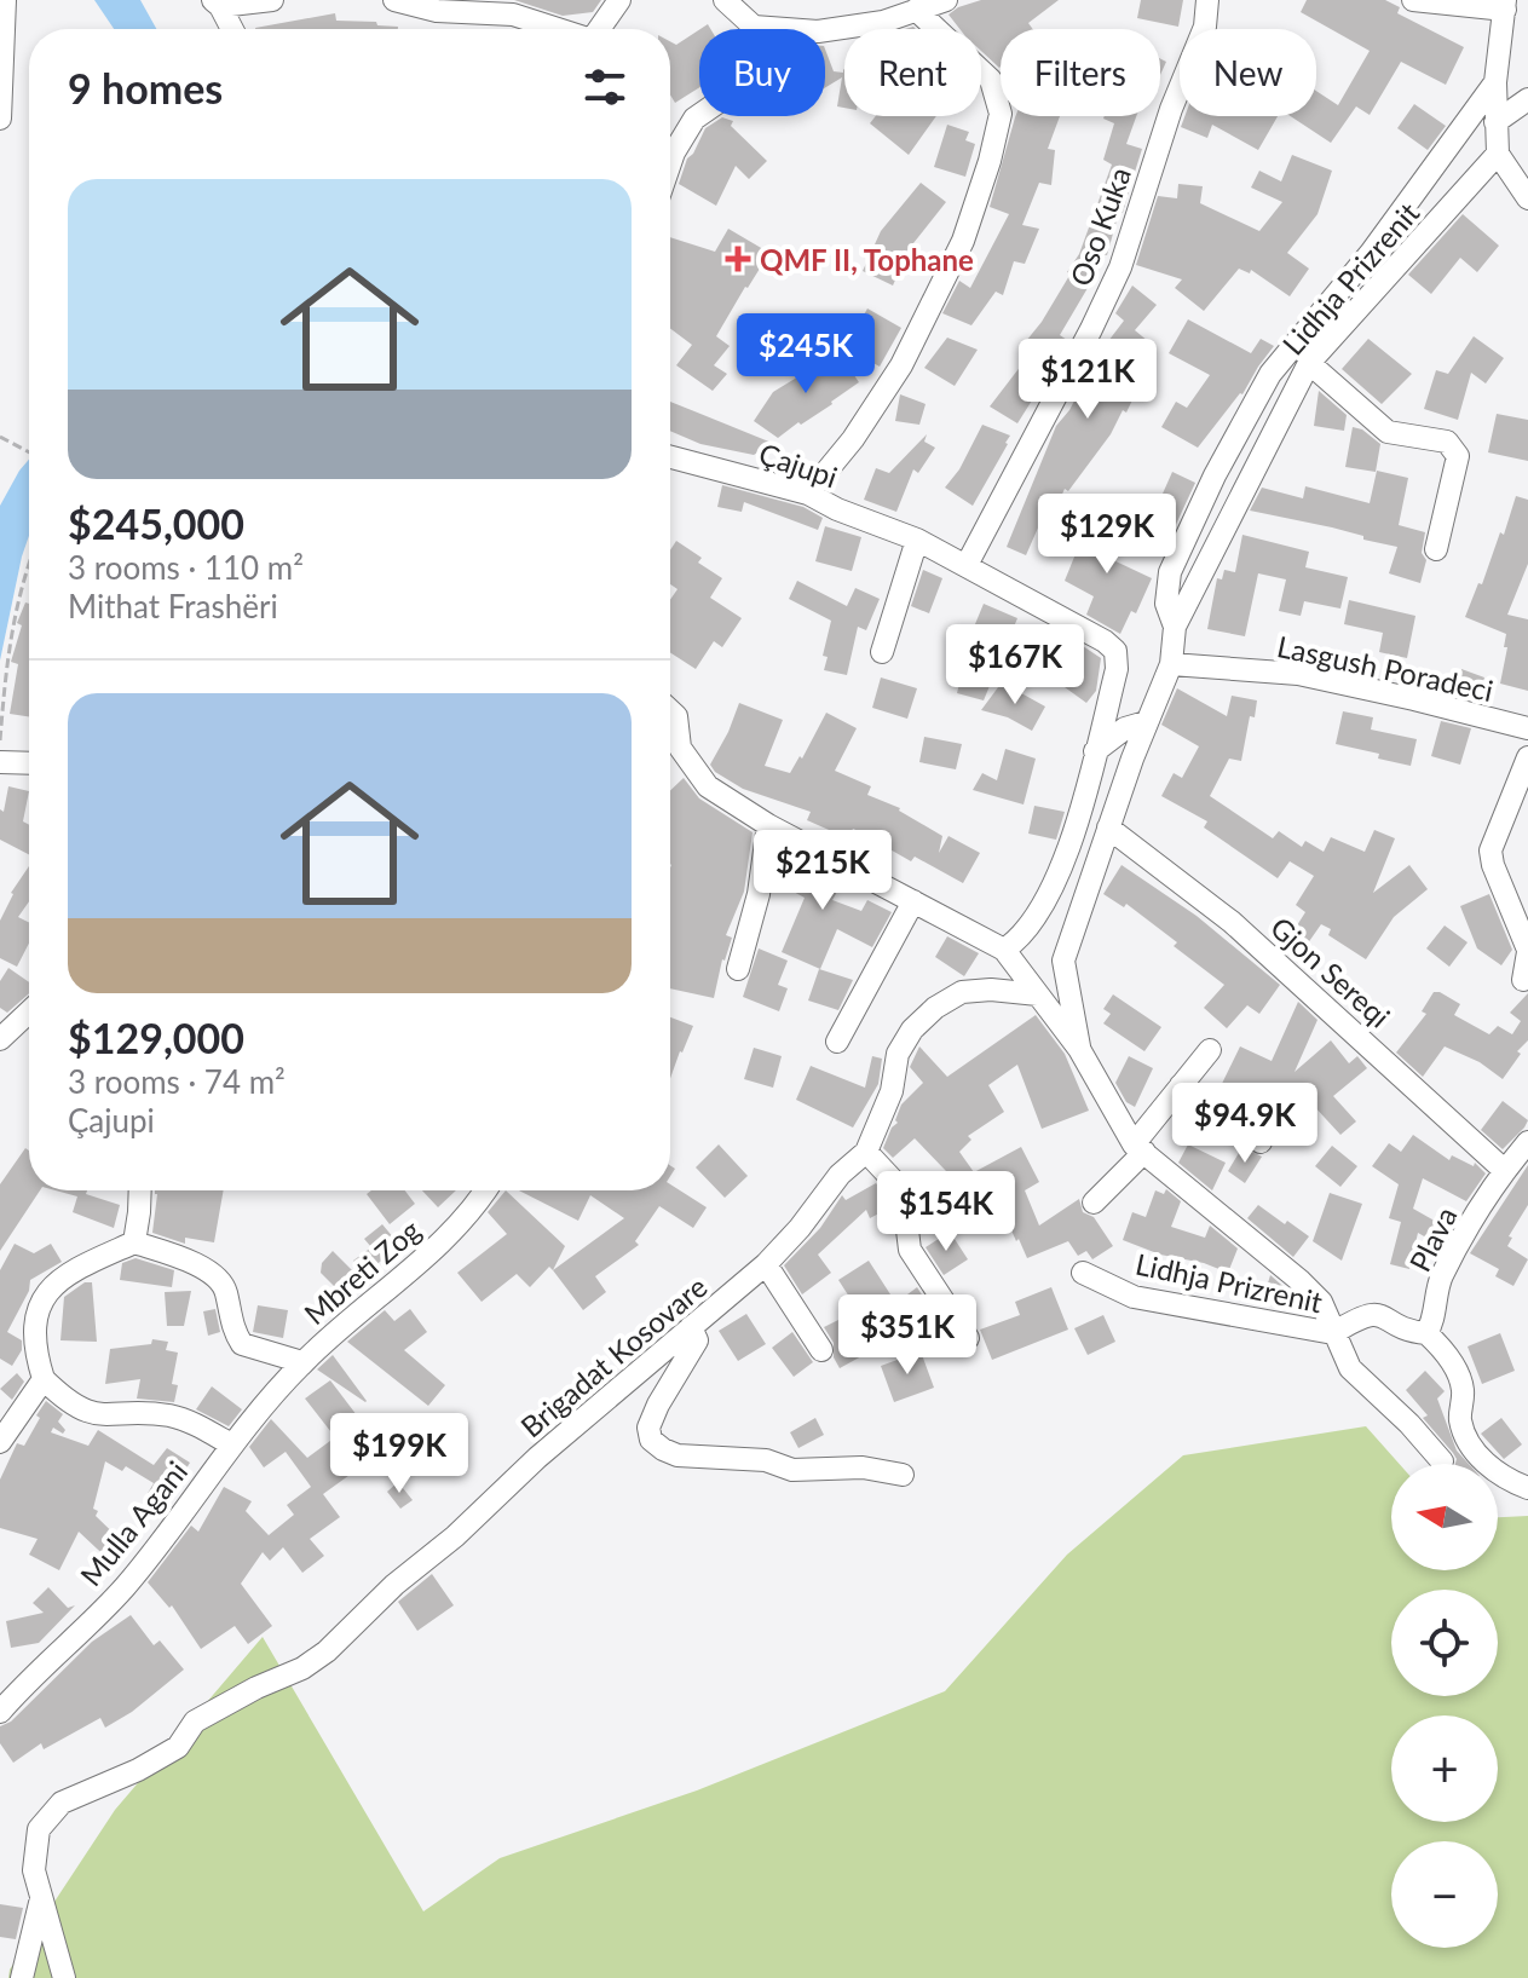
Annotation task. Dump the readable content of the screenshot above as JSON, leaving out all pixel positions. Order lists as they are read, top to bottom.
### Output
{
  "streets": {
    "street": [
      "Oso Kuka",
      "Lidhja Prizrenit",
      "Çajupi",
      "Lasgush Poradeci",
      "Gjon Sereqi",
      "Plava",
      "Mbreti Zog",
      "Brigadat Kosovare",
      "Mulla Agani"
    ]
  },
  "crossings": [
    ["Oso Kuka", "Çajupi"],
    ["Lidhja Prizrenit", "Çajupi"],
    ["Lidhja Prizrenit", "Lasgush Poradeci"],
    ["Lidhja Prizrenit", "Gjon Sereqi"],
    ["Lidhja Prizrenit", "Brigadat Kosovare"],
    ["Gjon Sereqi", "Plava"],
    ["Mbreti Zog", "Mulla Agani"]
  ],
  "places": {
    "health": ["QMF II, Tophane"]
  },
  "north": "left",
  "page": {
    "chip": [
      "Buy",
      "Rent",
      "Filters",
      "New"
    ],
    "heading": "9 homes",
    "list": [
      {
        "name": "$245,000",
        "note": "3 rooms · 110 m² · Mithat Frashëri"
      },
      {
        "name": "$129,000",
        "note": "3 rooms · 74 m² · Çajupi"
      }
    ],
    "price": [
      "$245K",
      "$121K",
      "$129K",
      "$167K",
      "$215K",
      "$94.9K",
      "$154K",
      "$351K",
      "$199K"
    ],
    "map_buttons": ["+", "−"]
  }
}
